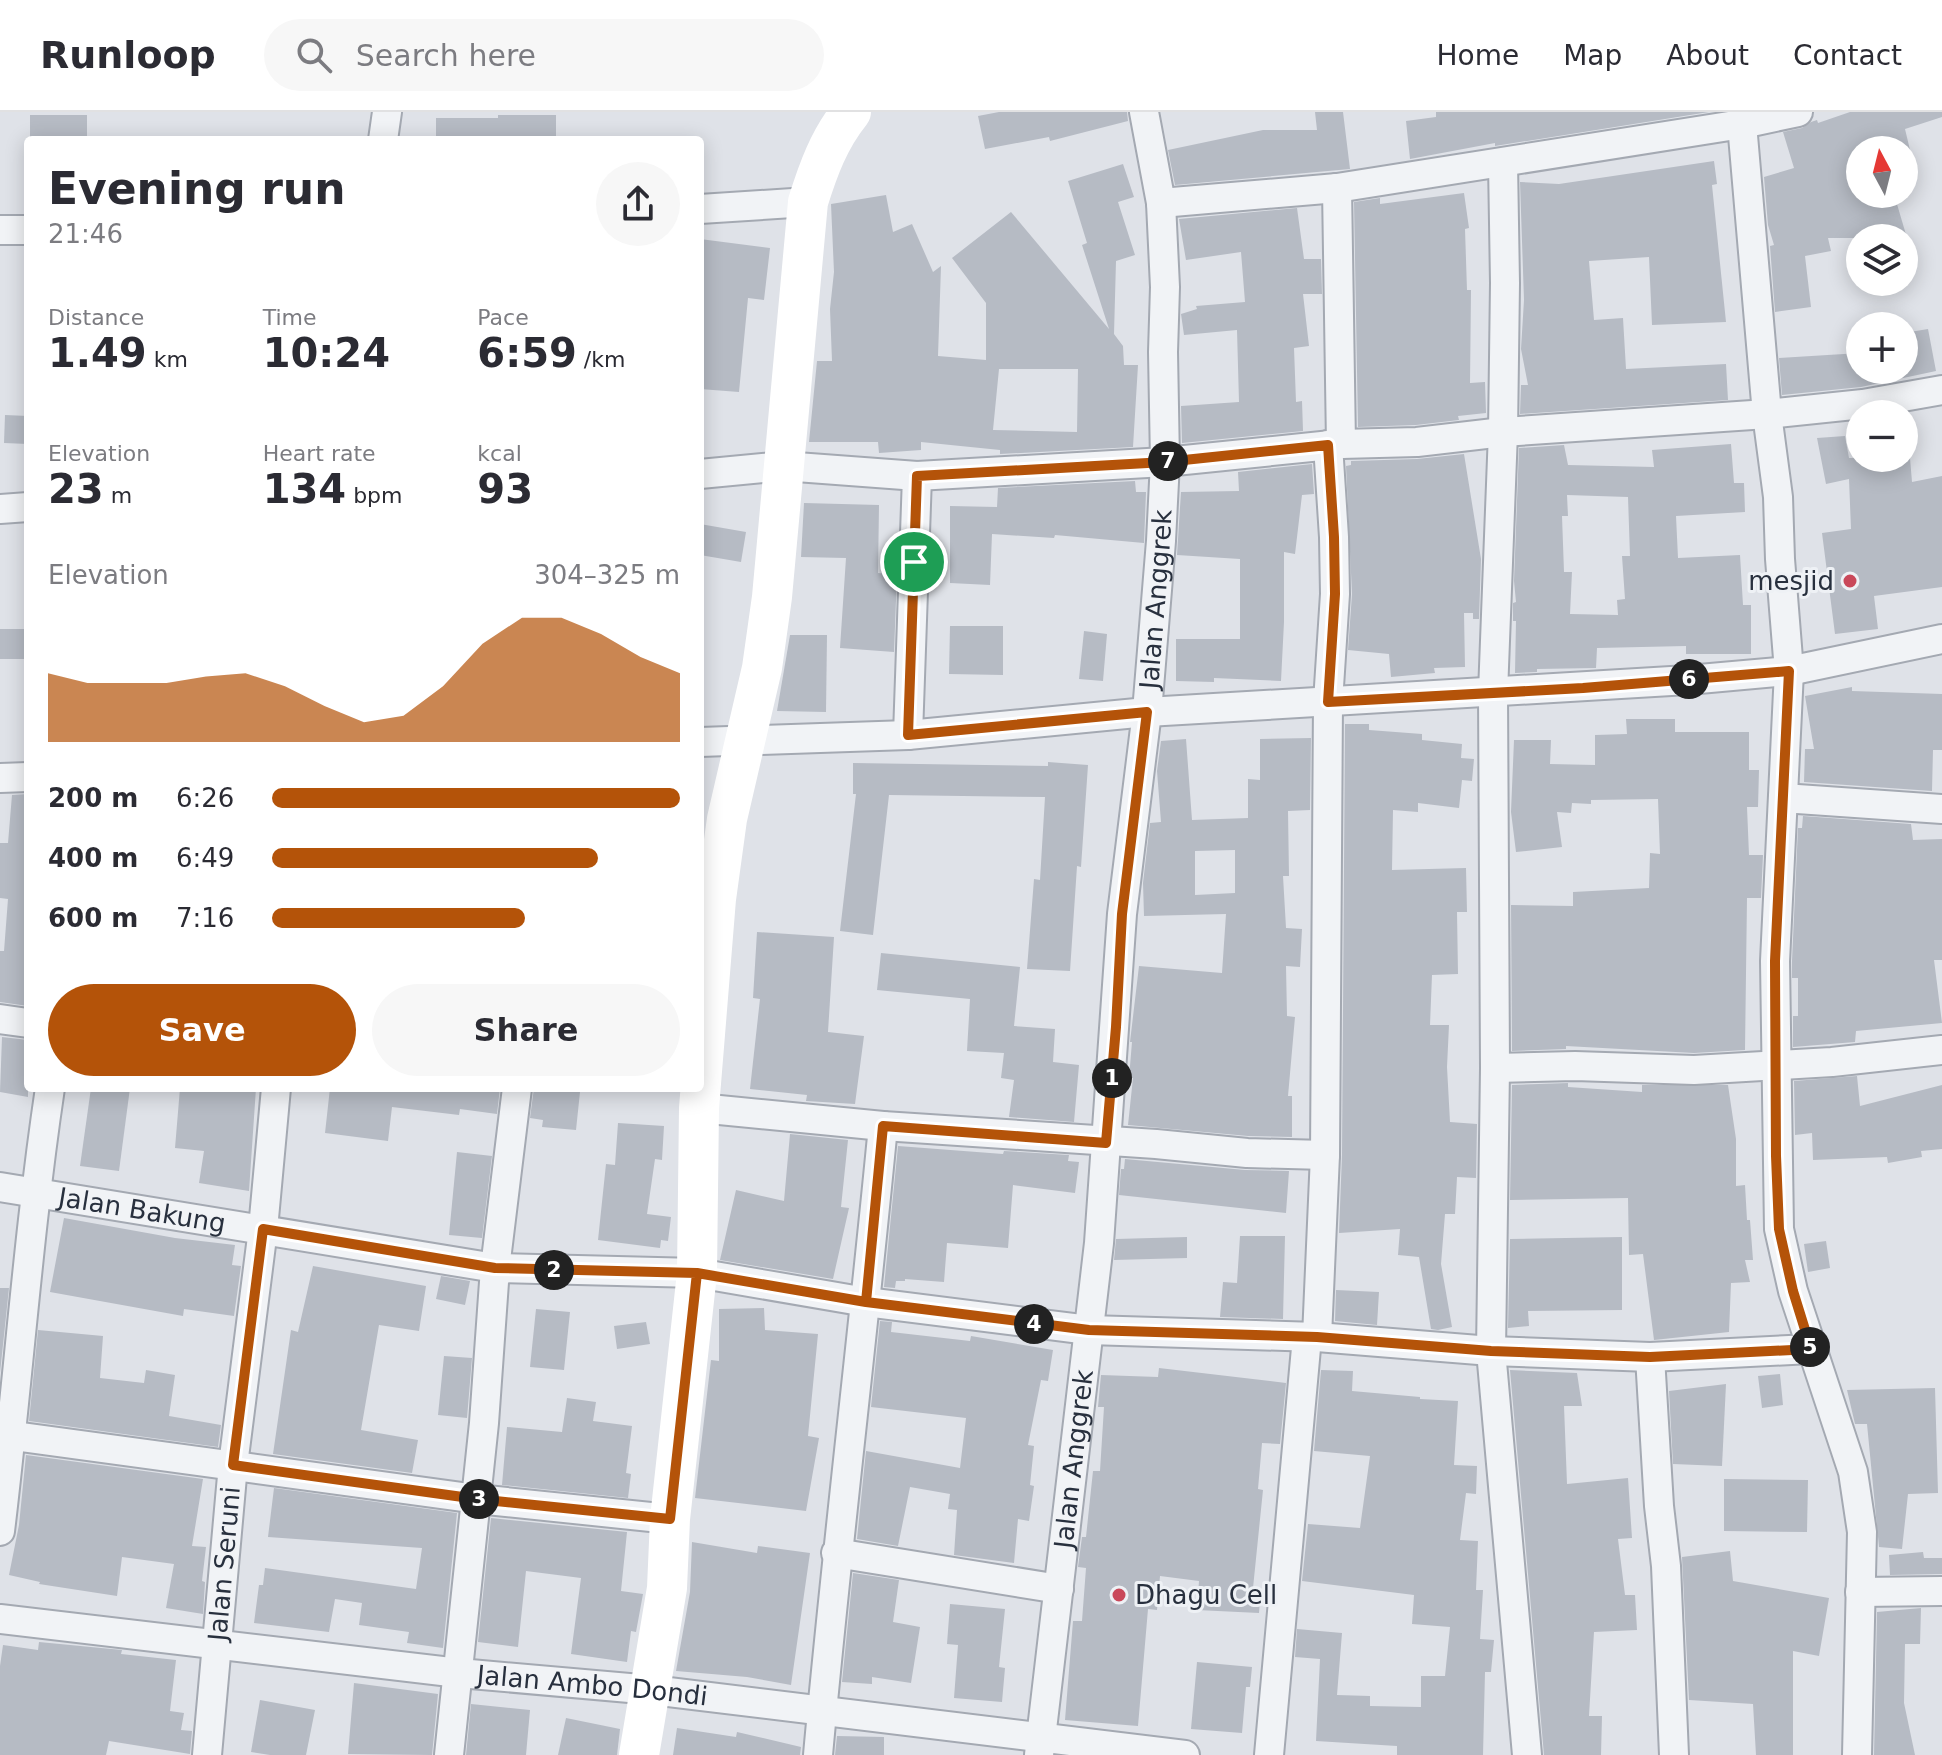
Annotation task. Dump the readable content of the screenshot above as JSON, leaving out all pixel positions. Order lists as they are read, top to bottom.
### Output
{
  "streets": {
    "street": [
      "Jalan Anggrek",
      "Jalan Bakung",
      "Jalan Seruni",
      "Jalan Ambo Dondi"
    ]
  },
  "crossings": [
    ["Jalan Anggrek", "Jalan Bakung"],
    ["Jalan Anggrek", "Jalan Ambo Dondi"],
    ["Jalan Bakung", "Jalan Seruni"],
    ["Jalan Seruni", "Jalan Ambo Dondi"]
  ],
  "places": ["mesjid", "Dhagu Cell"],
  "north": "top",
  "page": {
    "header": "Runloop",
    "search": "Search here",
    "nav": [
      "Home",
      "Map",
      "About",
      "Contact"
    ],
    "map_buttons": ["+", "−"],
    "heading": ["Evening run", "21:46"],
    "stats": [
      ["Distance", "1.49 km"],
      ["Time", "10:24"],
      ["Pace", "6:59 /km"],
      ["Elevation", "23 m"],
      ["Heart rate", "134 bpm"],
      ["kcal", "93"]
    ],
    "pins": [
      "7",
      "6",
      "1",
      "2",
      "4",
      "5",
      "3"
    ],
    "chart": ["Elevation", "304–325 m"],
    "list": [
      {
        "name": "200 m",
        "note": "6:26"
      },
      {
        "name": "400 m",
        "note": "6:49"
      },
      {
        "name": "600 m",
        "note": "7:16"
      }
    ],
    "buttons": ["Save", "Share"]
  }
}
